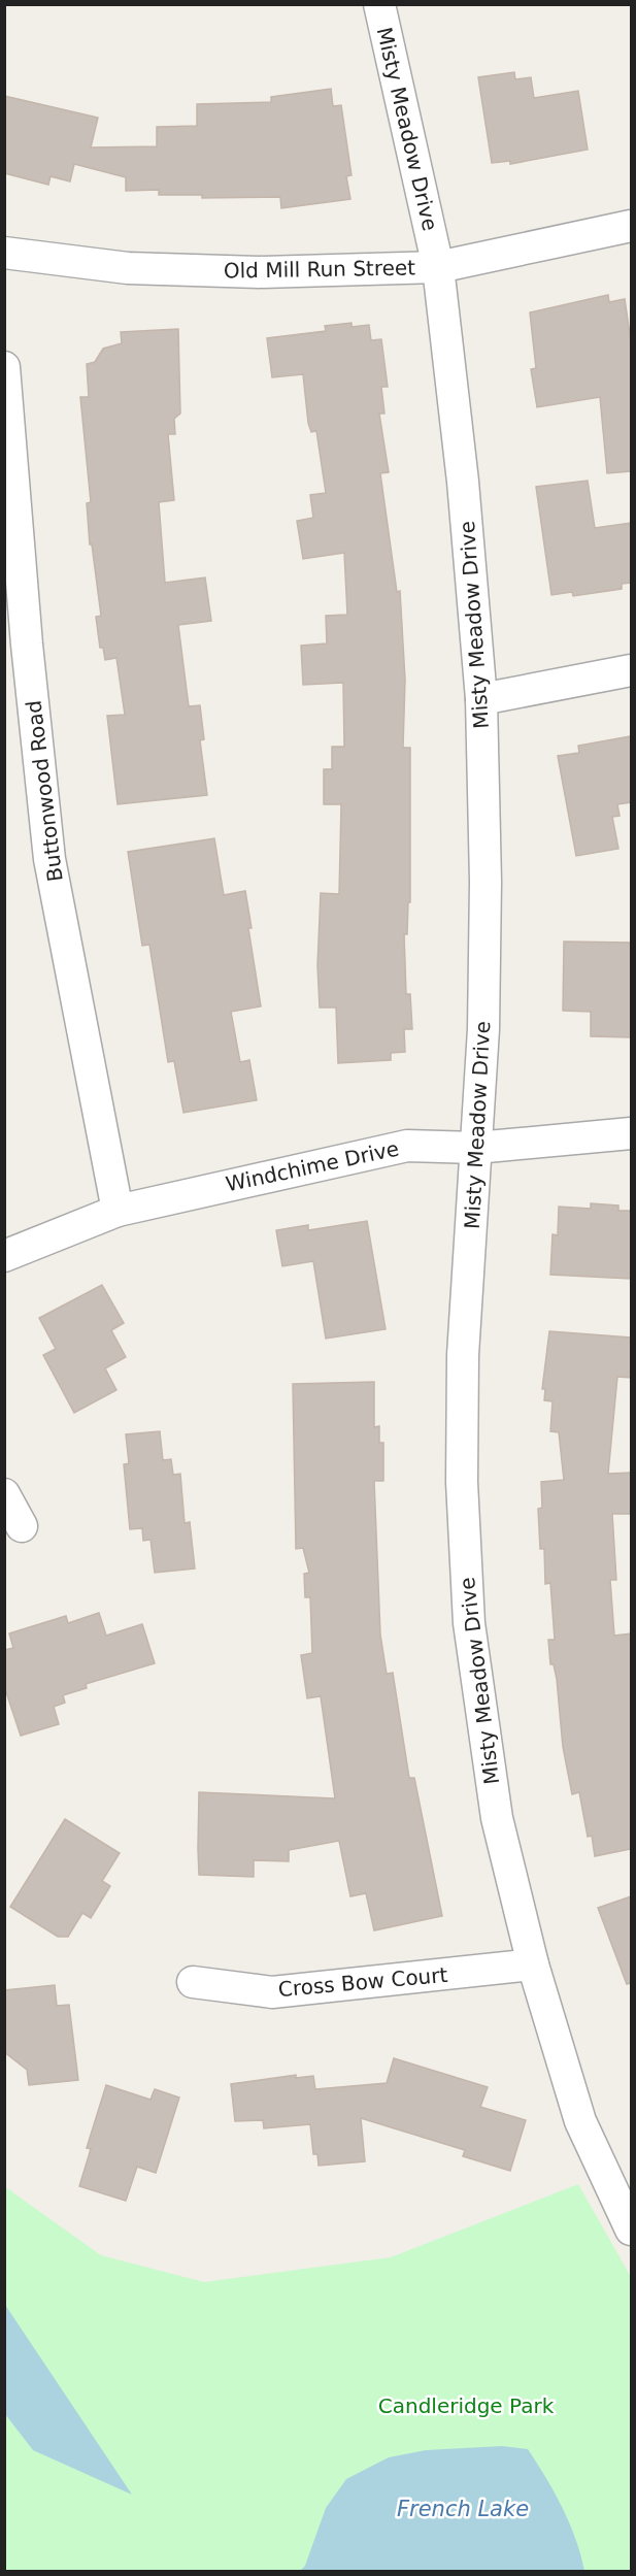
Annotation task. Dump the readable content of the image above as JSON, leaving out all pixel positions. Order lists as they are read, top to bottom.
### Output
{
  "streets": {
    "street": [
      "Misty Meadow Drive",
      "Old Mill Run Street",
      "Buttonwood Road",
      "Windchime Drive",
      "Cross Bow Court"
    ]
  },
  "crossings": [
    ["Misty Meadow Drive", "Old Mill Run Street"],
    ["Misty Meadow Drive", "Windchime Drive"],
    ["Misty Meadow Drive", "Cross Bow Court"],
    ["Buttonwood Road", "Windchime Drive"]
  ],
  "water": ["French Lake"],
  "parks": ["Candleridge Park"]
}
